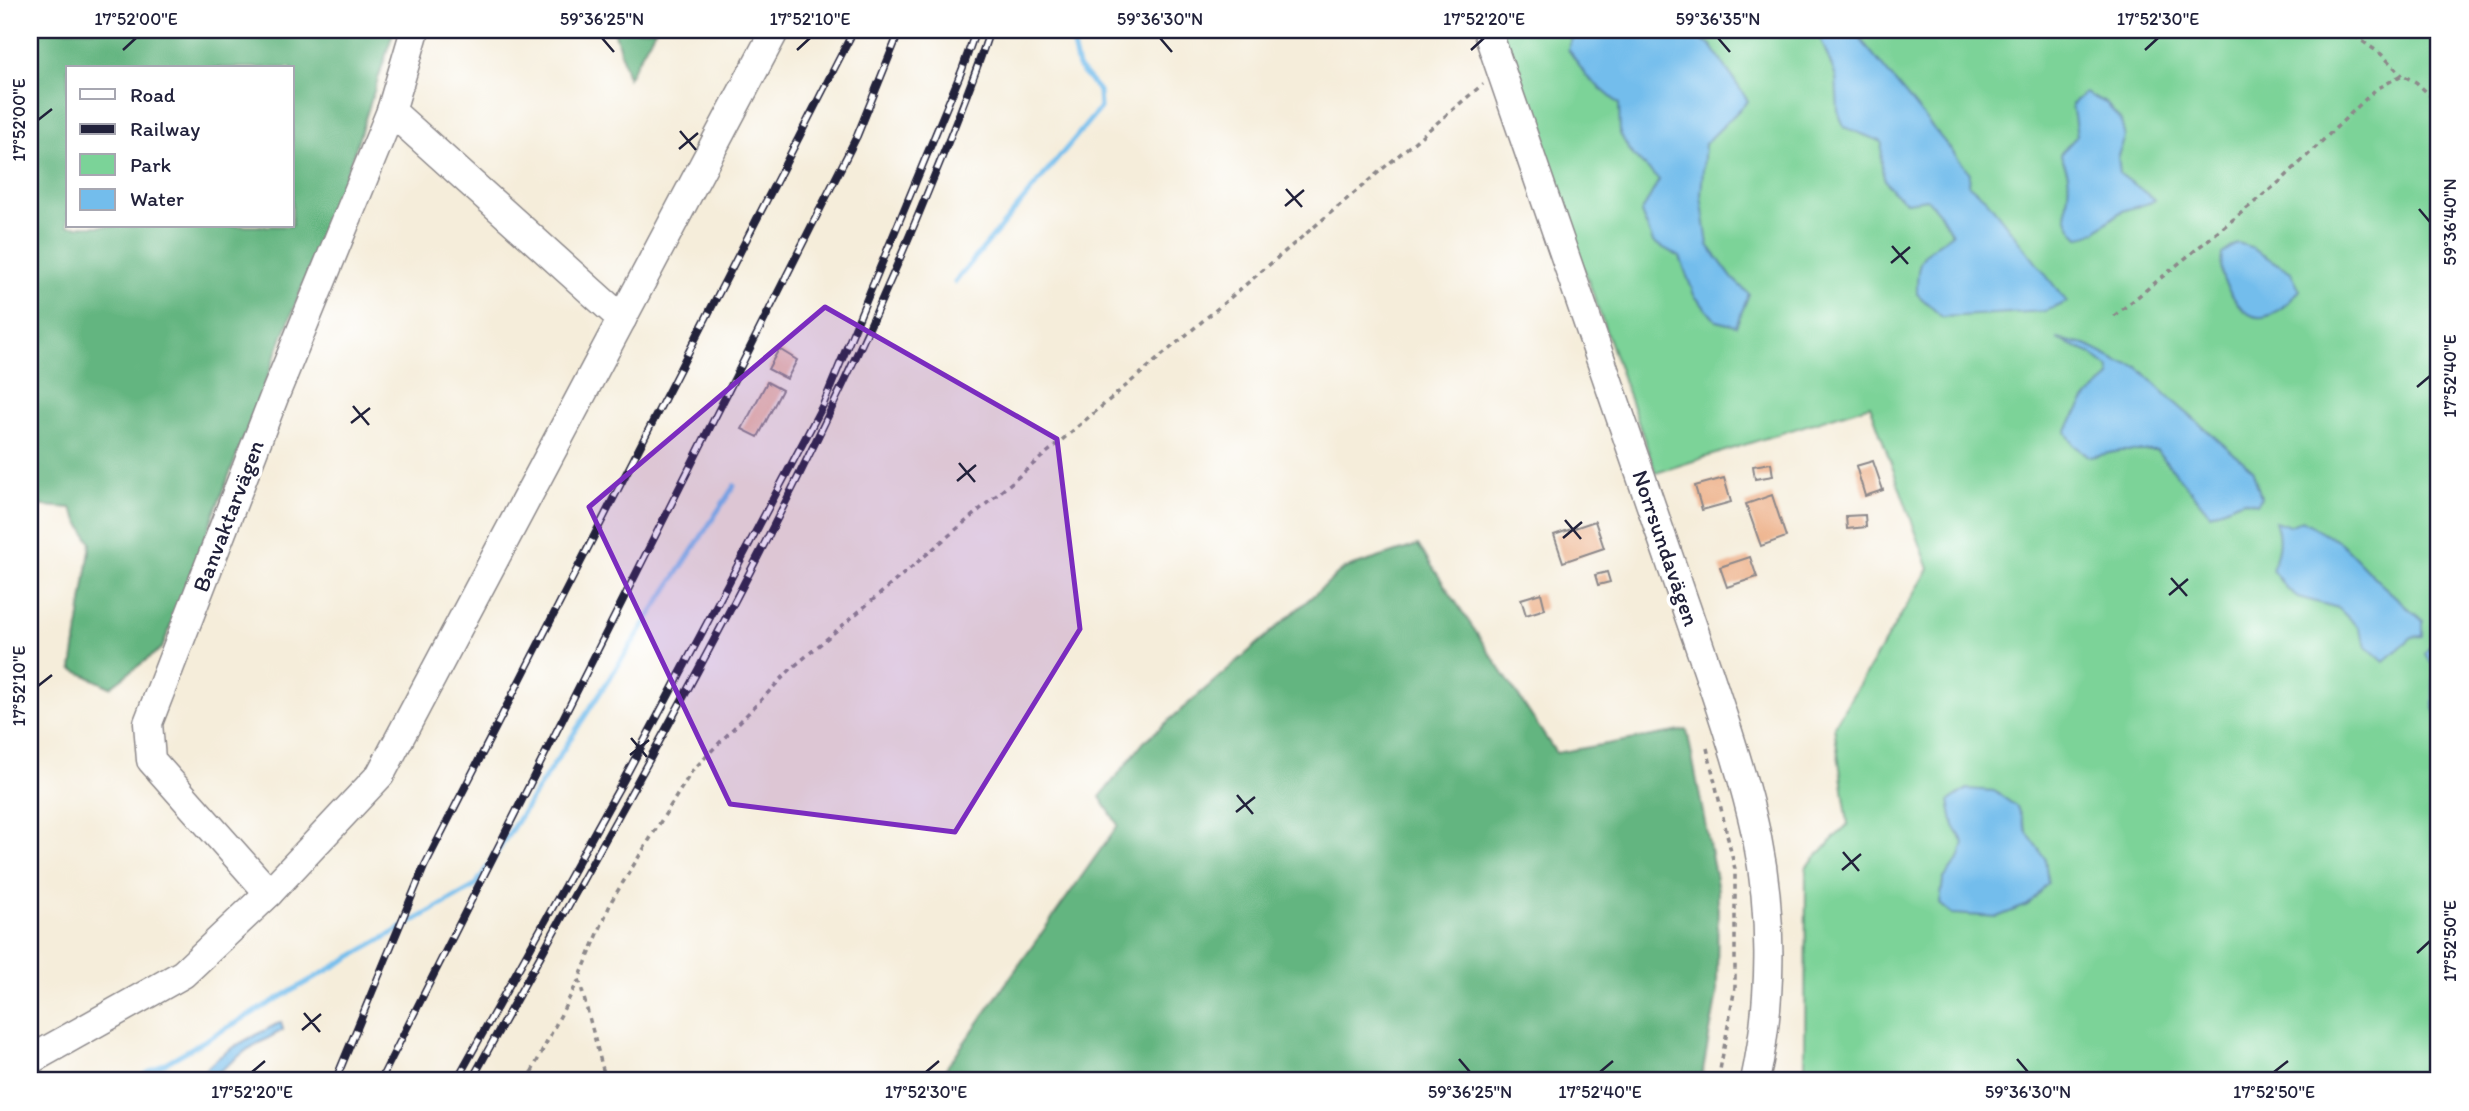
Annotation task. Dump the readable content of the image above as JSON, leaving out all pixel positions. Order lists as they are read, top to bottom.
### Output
{
  "streets": {
    "street": ["Banvaktarvägen", "Norrsundavägen"]
  },
  "legend": [
    "Road",
    "Railway",
    "Park",
    "Water"
  ],
  "coordinates": [
    "17°52'00\"E",
    "59°36'25\"N",
    "17°52'10\"E",
    "59°36'30\"N",
    "17°52'20\"E",
    "59°36'35\"N",
    "17°52'30\"E",
    "59°36'40\"N",
    "17°52'40\"E",
    "17°52'50\"E"
  ]
}
